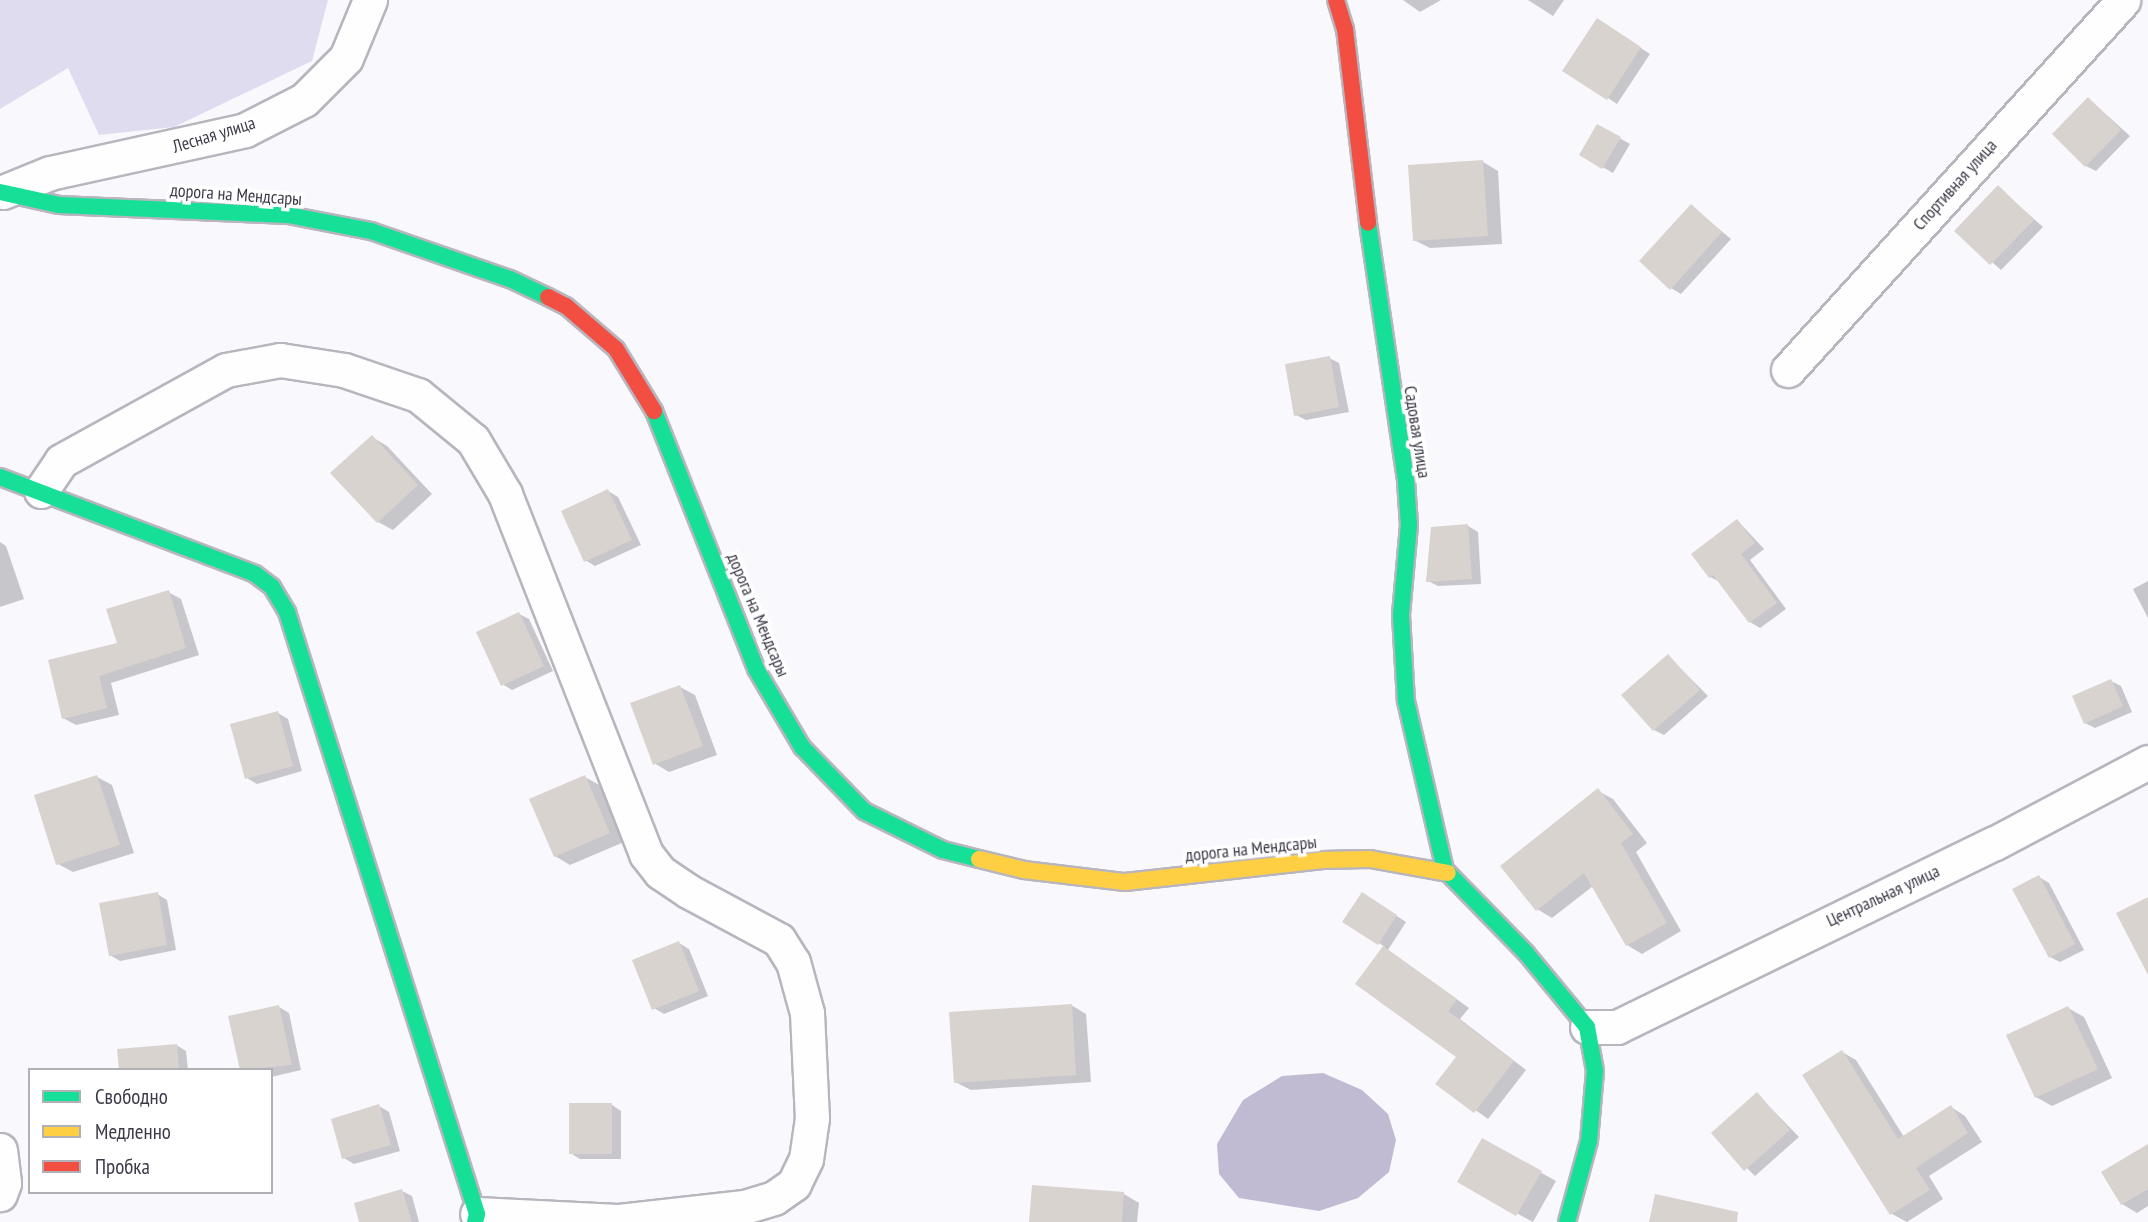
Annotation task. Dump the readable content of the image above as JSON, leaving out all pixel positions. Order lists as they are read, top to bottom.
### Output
{
  "streets": {
    "street": [
      "Лесная улица",
      "Спортивная улица",
      "дорога на Мендсары",
      "Садовая улица",
      "Центральная улица"
    ]
  },
  "crossings": [
    ["Лесная улица", "дорога на Мендсары"],
    ["дорога на Мендсары", "Садовая улица"]
  ],
  "legend": ["Свободно", "Медленно", "Пробка"]
}
